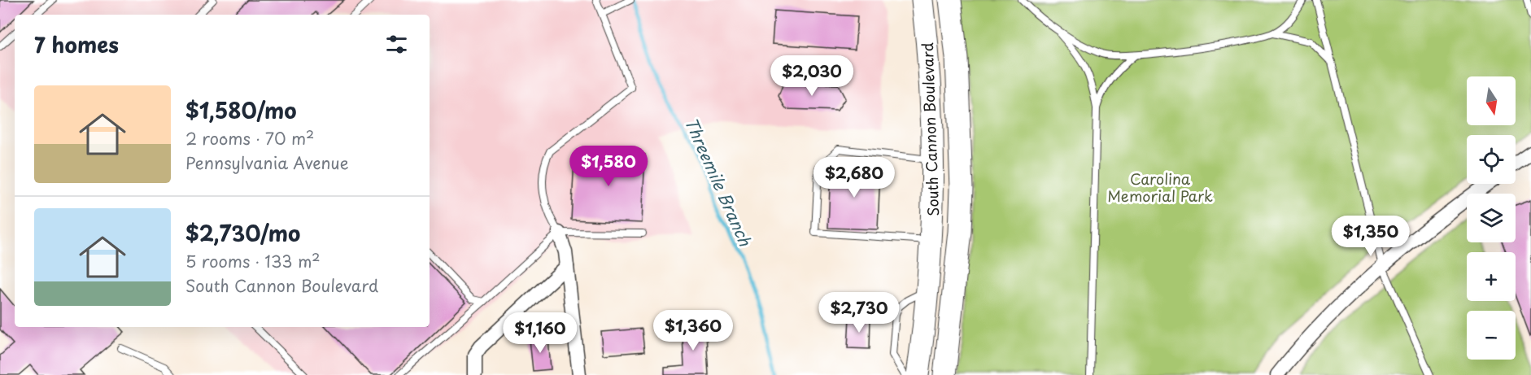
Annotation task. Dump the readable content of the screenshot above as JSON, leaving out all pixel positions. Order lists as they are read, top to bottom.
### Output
{
  "streets": {
    "main road": ["South Cannon Boulevard"]
  },
  "water": ["Threemile Branch"],
  "parks": ["Carolina Memorial Park"],
  "north": "bottom",
  "page": {
    "heading": "7 homes",
    "price": [
      "$2,030",
      "$1,580",
      "$2,680",
      "$1,350",
      "$2,730",
      "$1,360",
      "$1,160"
    ],
    "list": [
      {
        "name": "$1,580/mo",
        "note": "2 rooms · 70 m² · Pennsylvania Avenue"
      },
      {
        "name": "$2,730/mo",
        "note": "5 rooms · 133 m² · South Cannon Boulevard"
      }
    ],
    "map_buttons": ["+", "−"]
  }
}
